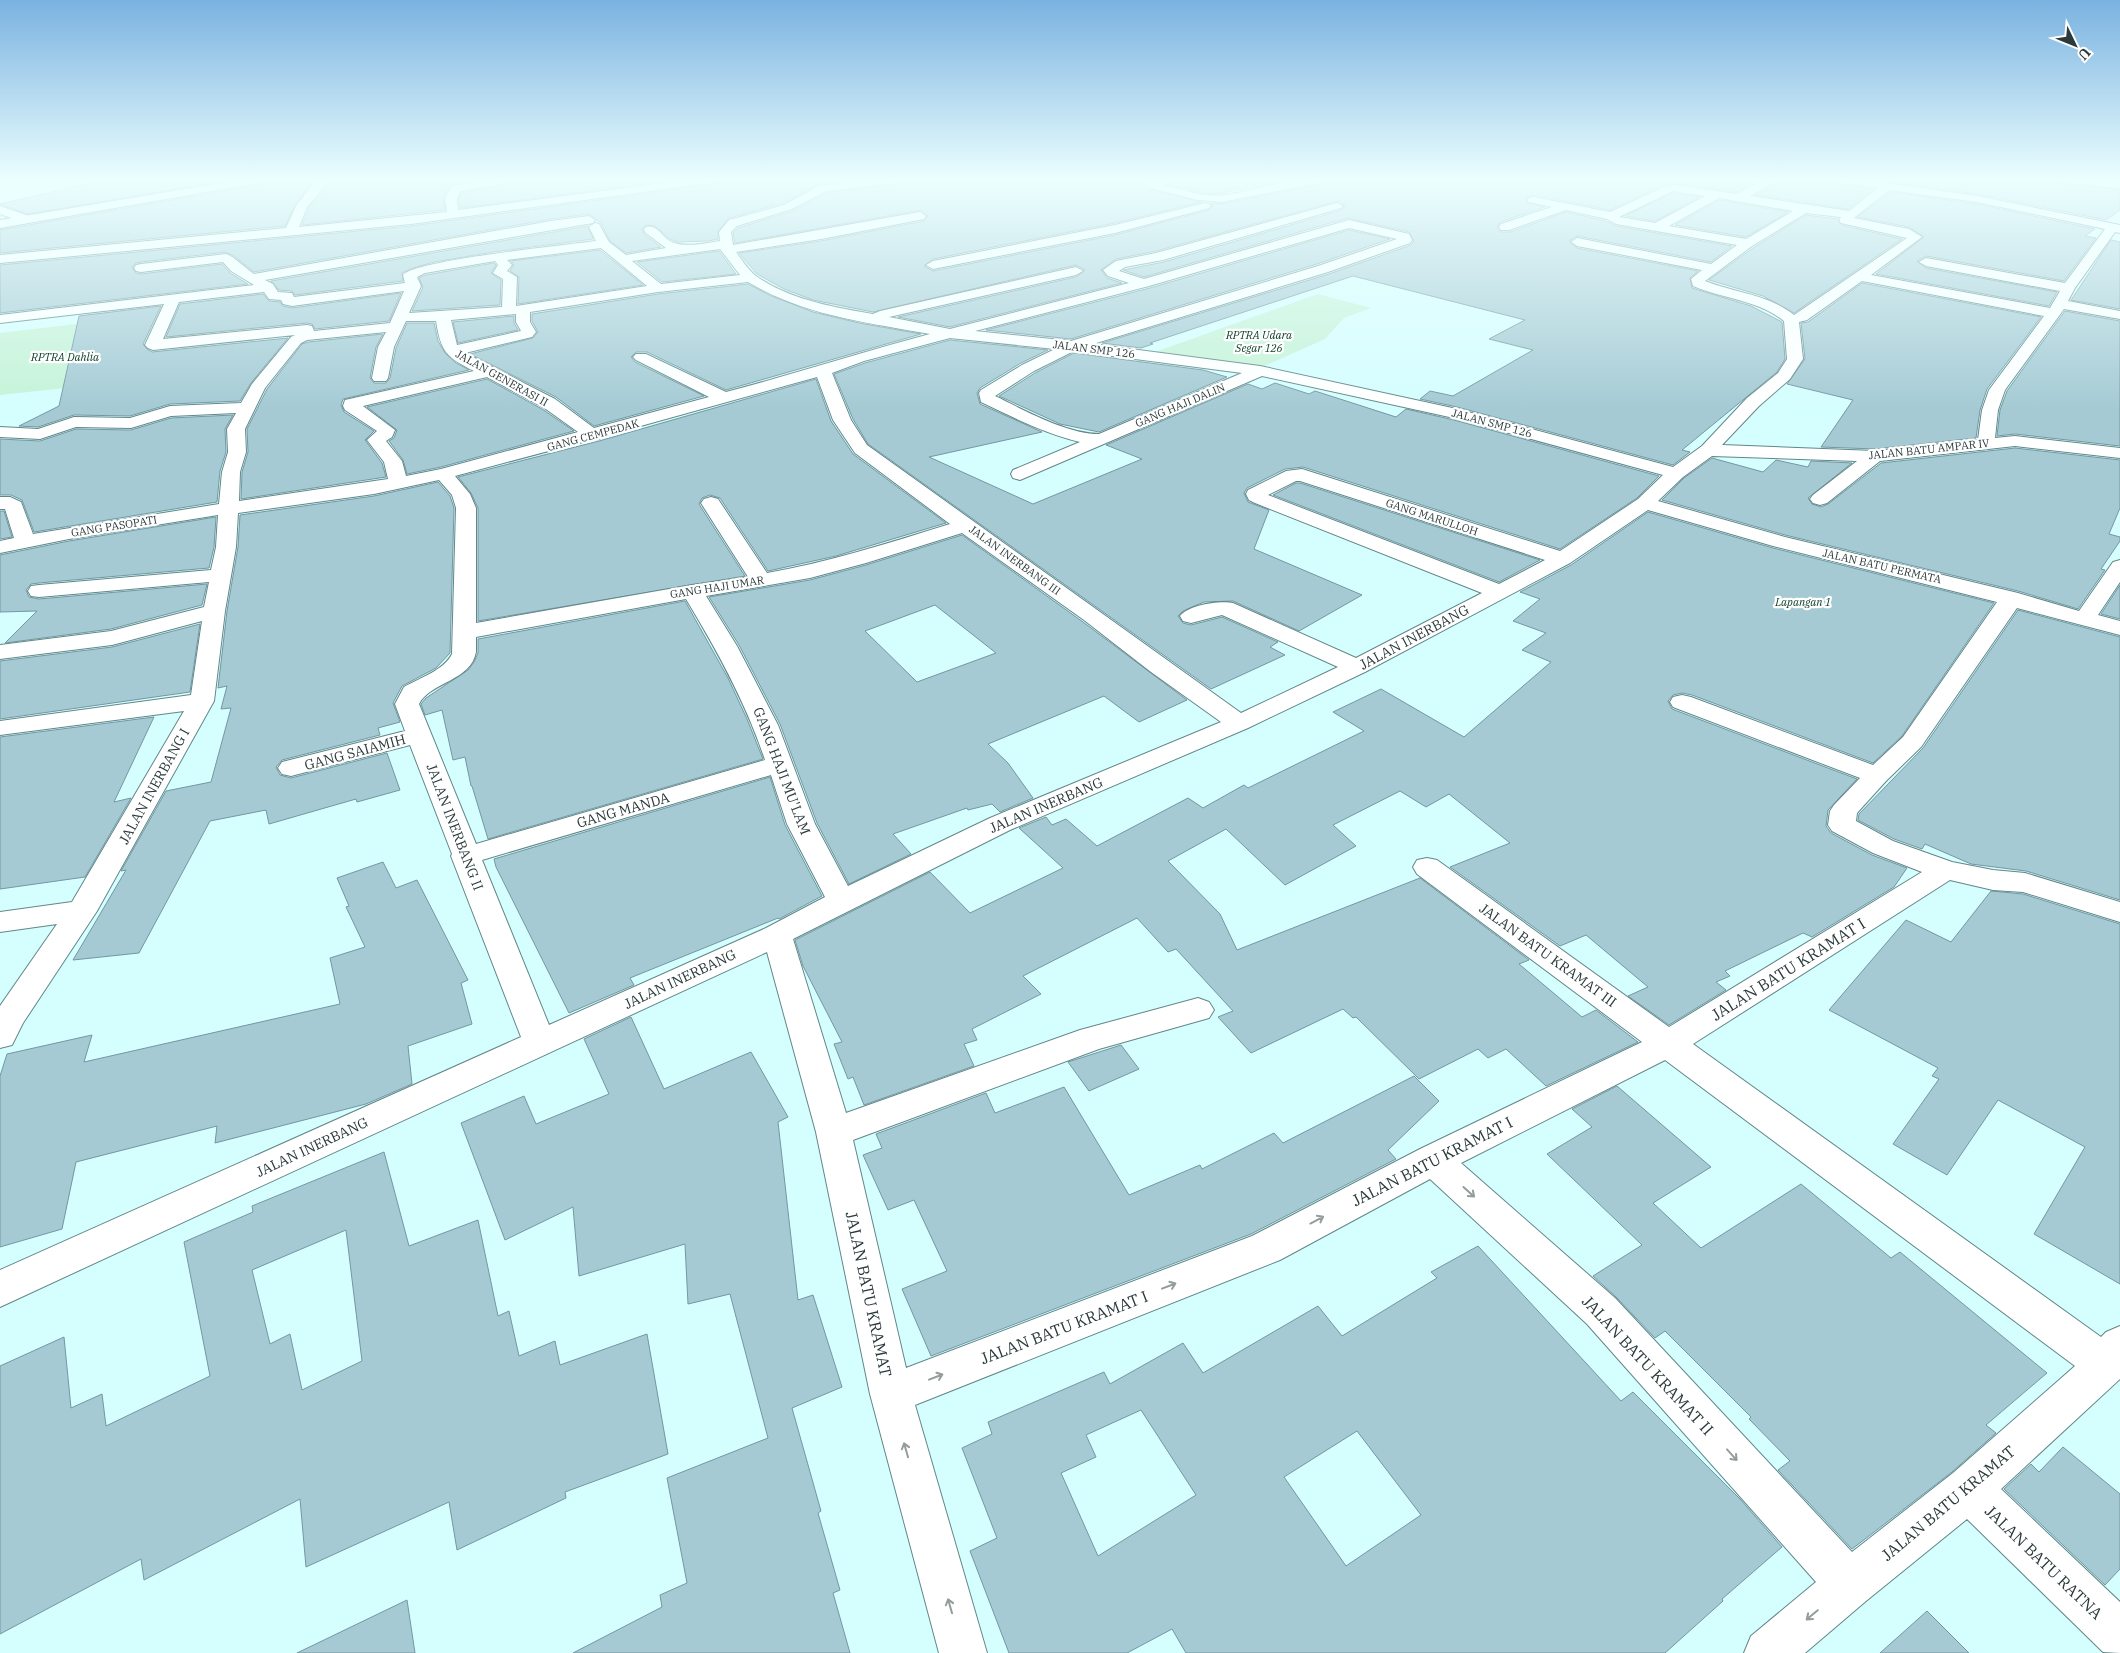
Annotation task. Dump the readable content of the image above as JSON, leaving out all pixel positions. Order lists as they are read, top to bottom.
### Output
{
  "streets": {
    "street": [
      "JALAN SMP 126",
      "JALAN GENERASI II",
      "GANG HAJI DALIN",
      "GANG CEMPEDAK",
      "JALAN BATU AMPAR IV",
      "GANG MARULLOH",
      "GANG PASOPATI",
      "JALAN INERBANG III",
      "JALAN BATU PERMATA",
      "GANG HAJI UMAR",
      "JALAN INERBANG",
      "GANG SAIAMIH",
      "GANG HAJI MU'LAM",
      "JALAN INERBANG I",
      "GANG MANDA",
      "JALAN INERBANG II",
      "JALAN BATU KRAMAT III",
      "JALAN BATU KRAMAT I",
      "JALAN BATU KRAMAT",
      "JALAN BATU KRAMAT II",
      "JALAN BATU RATNA"
    ]
  },
  "crossings": [
    ["JALAN SMP 126", "GANG HAJI DALIN"],
    ["JALAN SMP 126", "GANG CEMPEDAK"],
    ["JALAN SMP 126", "JALAN INERBANG"],
    ["JALAN GENERASI II", "GANG CEMPEDAK"],
    ["GANG CEMPEDAK", "GANG PASOPATI"],
    ["GANG CEMPEDAK", "JALAN INERBANG III"],
    ["GANG CEMPEDAK", "JALAN INERBANG I"],
    ["GANG CEMPEDAK", "JALAN INERBANG II"],
    ["JALAN BATU AMPAR IV", "JALAN INERBANG"],
    ["GANG MARULLOH", "JALAN INERBANG"],
    ["GANG PASOPATI", "JALAN INERBANG I"],
    ["JALAN INERBANG III", "GANG HAJI UMAR"],
    ["JALAN INERBANG III", "JALAN INERBANG"],
    ["JALAN BATU PERMATA", "JALAN INERBANG"],
    ["GANG HAJI UMAR", "GANG HAJI MU'LAM"],
    ["GANG HAJI UMAR", "JALAN INERBANG II"],
    ["JALAN INERBANG", "GANG HAJI MU'LAM"],
    ["JALAN INERBANG", "JALAN INERBANG II"],
    ["JALAN INERBANG", "JALAN BATU KRAMAT"],
    ["GANG SAIAMIH", "JALAN INERBANG II"],
    ["GANG HAJI MU'LAM", "GANG MANDA"],
    ["GANG MANDA", "JALAN INERBANG II"],
    ["JALAN BATU KRAMAT III", "JALAN BATU KRAMAT I"],
    ["JALAN BATU KRAMAT III", "JALAN BATU KRAMAT"],
    ["JALAN BATU KRAMAT I", "JALAN BATU KRAMAT"],
    ["JALAN BATU KRAMAT I", "JALAN BATU KRAMAT II"],
    ["JALAN BATU KRAMAT", "JALAN BATU KRAMAT II"],
    ["JALAN BATU KRAMAT", "JALAN BATU RATNA"]
  ],
  "one_way": ["JALAN BATU KRAMAT I", "JALAN BATU KRAMAT II"],
  "parks": ["RPTRA Udara Segar 126", "RPTRA Dahlia", "Lapangan 1"],
  "north": "bottom right"
}
